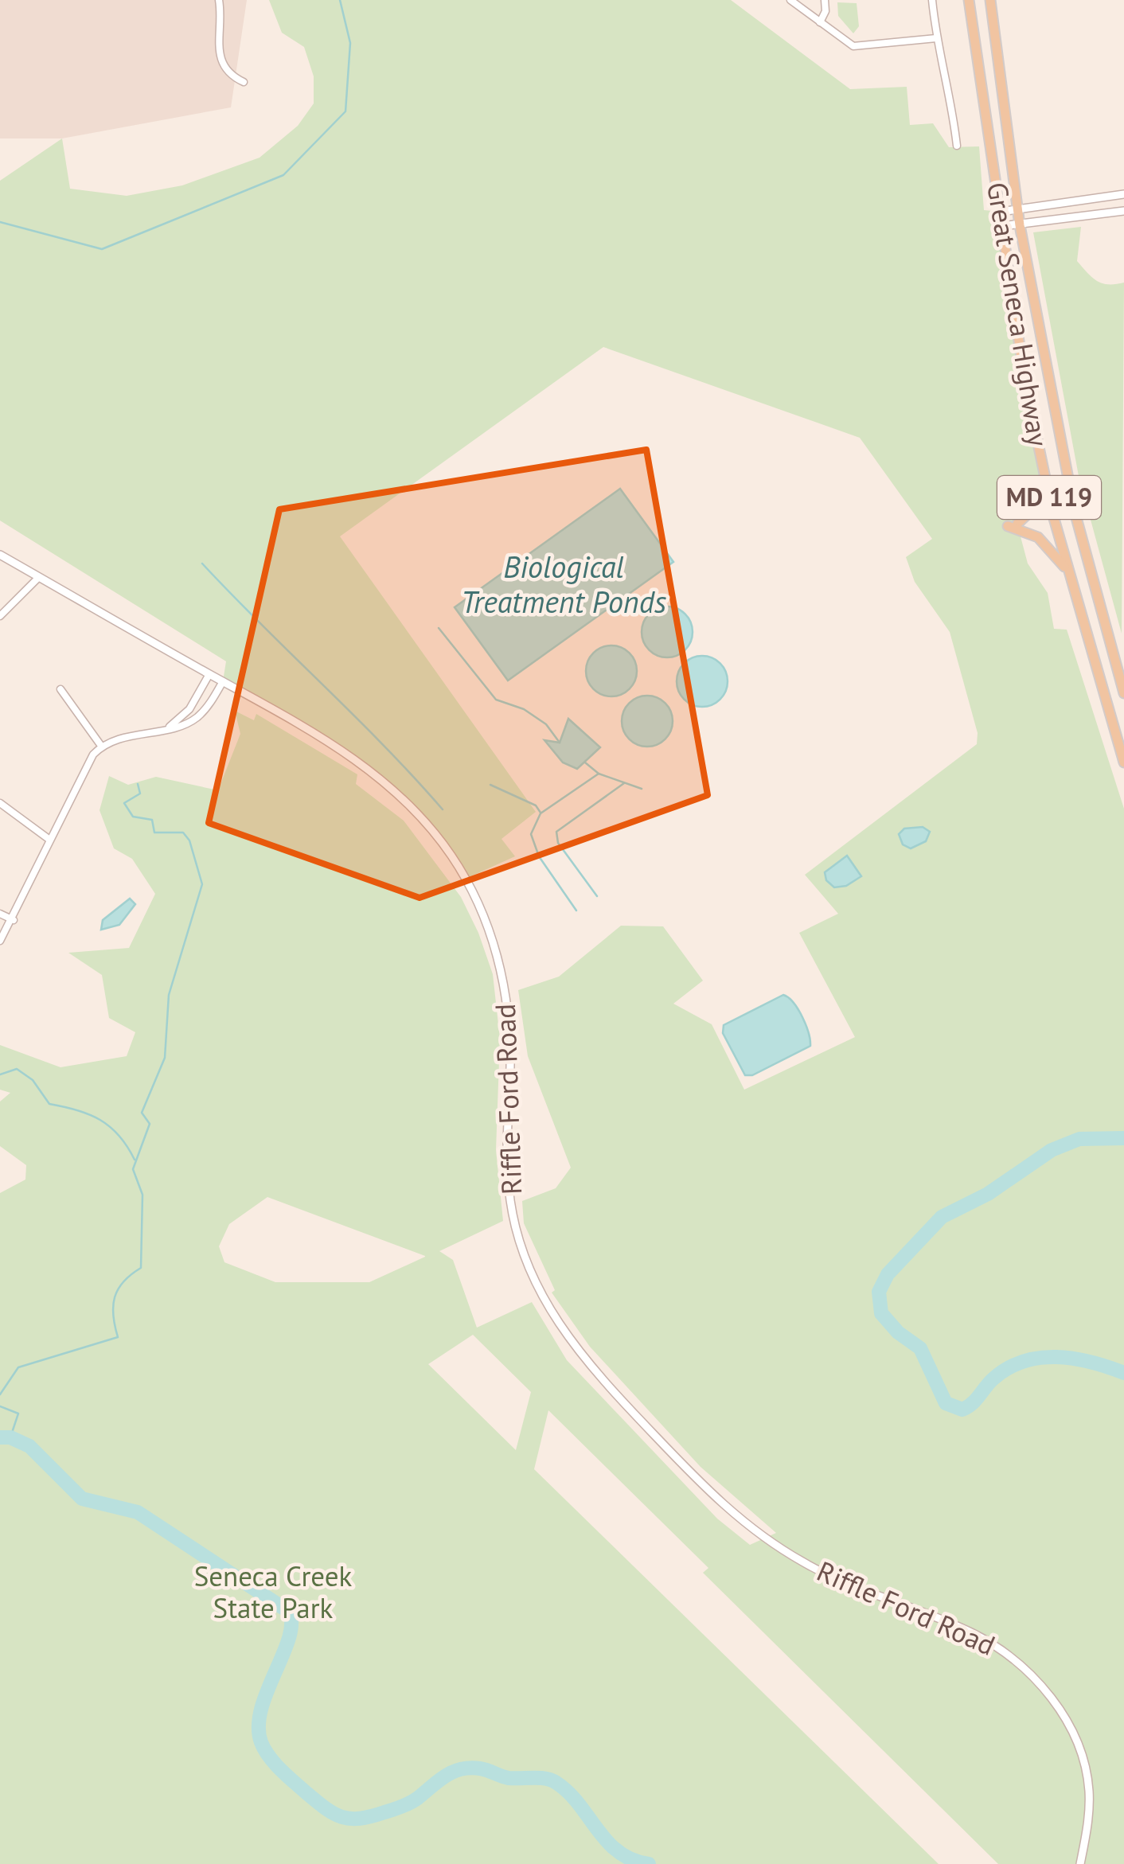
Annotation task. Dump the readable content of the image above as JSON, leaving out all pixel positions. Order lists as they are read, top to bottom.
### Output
{
  "streets": {
    "main road": ["Great Seneca Highway", "MD 119"],
    "street": ["Riffle Ford Road"]
  },
  "water": ["Biological Treatment Ponds"],
  "parks": ["Seneca Creek State Park"]
}
